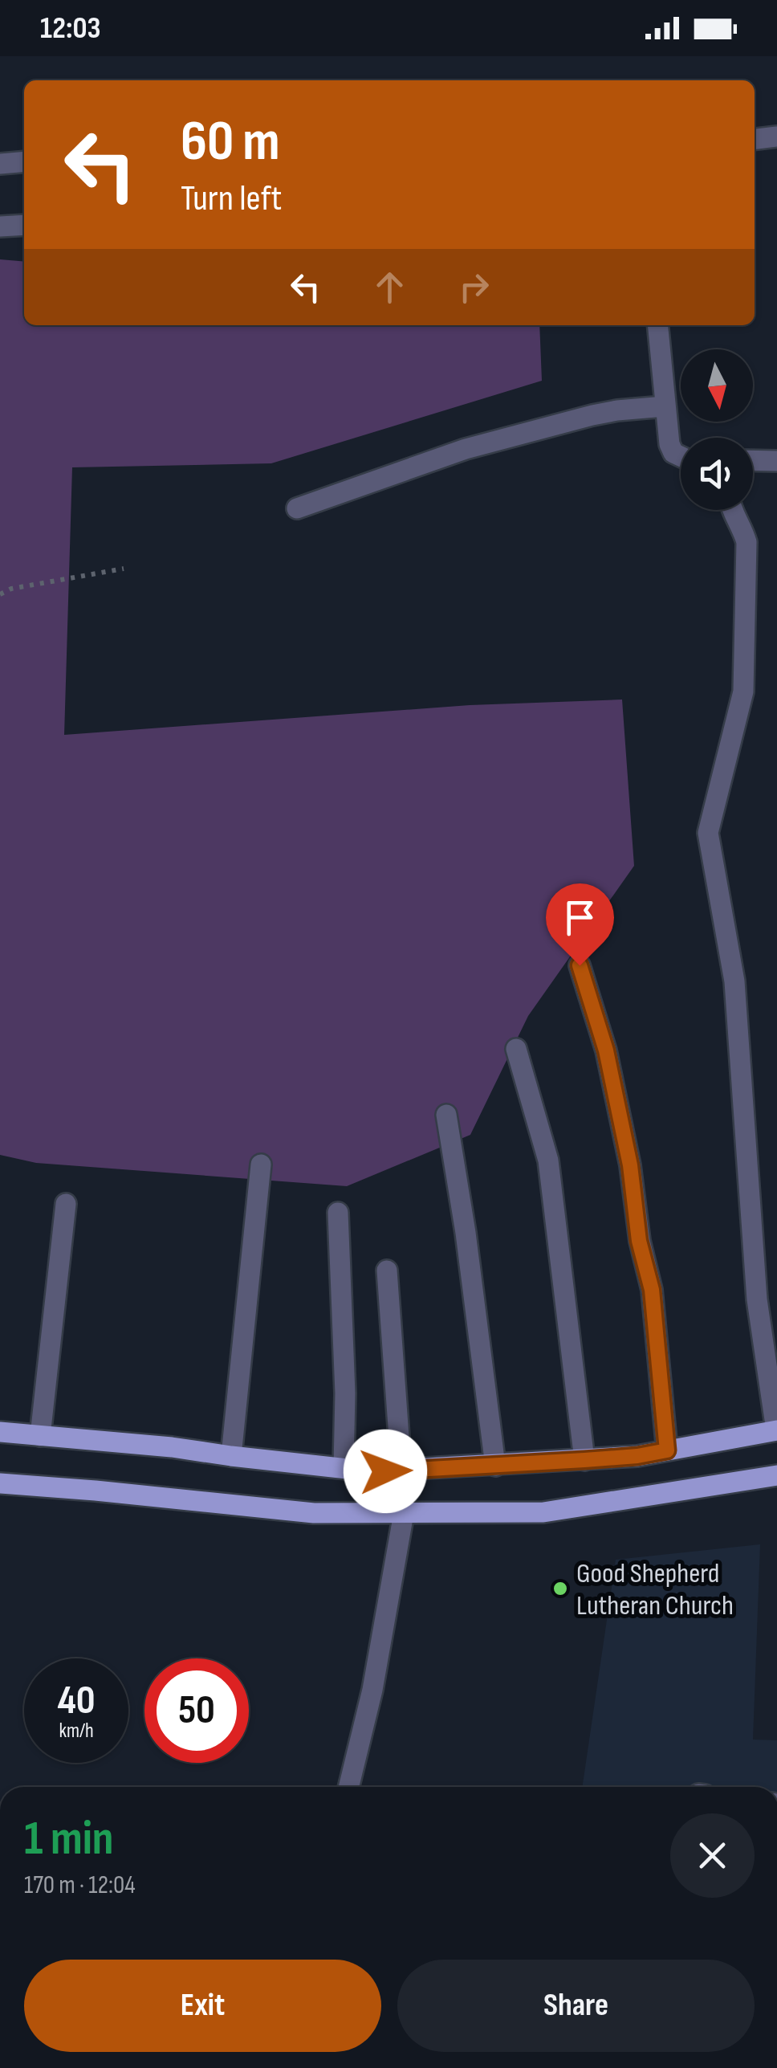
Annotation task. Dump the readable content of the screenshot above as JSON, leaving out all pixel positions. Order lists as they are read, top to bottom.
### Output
{
  "places": ["Good Shepherd Lutheran Church"],
  "north": "bottom",
  "page": {
    "status": "12:03",
    "turn": ["60 m", "Turn left"],
    "speed": "40 km/h",
    "limit": "50",
    "heading": ["1 min", "170 m · 12:04"],
    "buttons": ["Exit", "Share"]
  }
}
